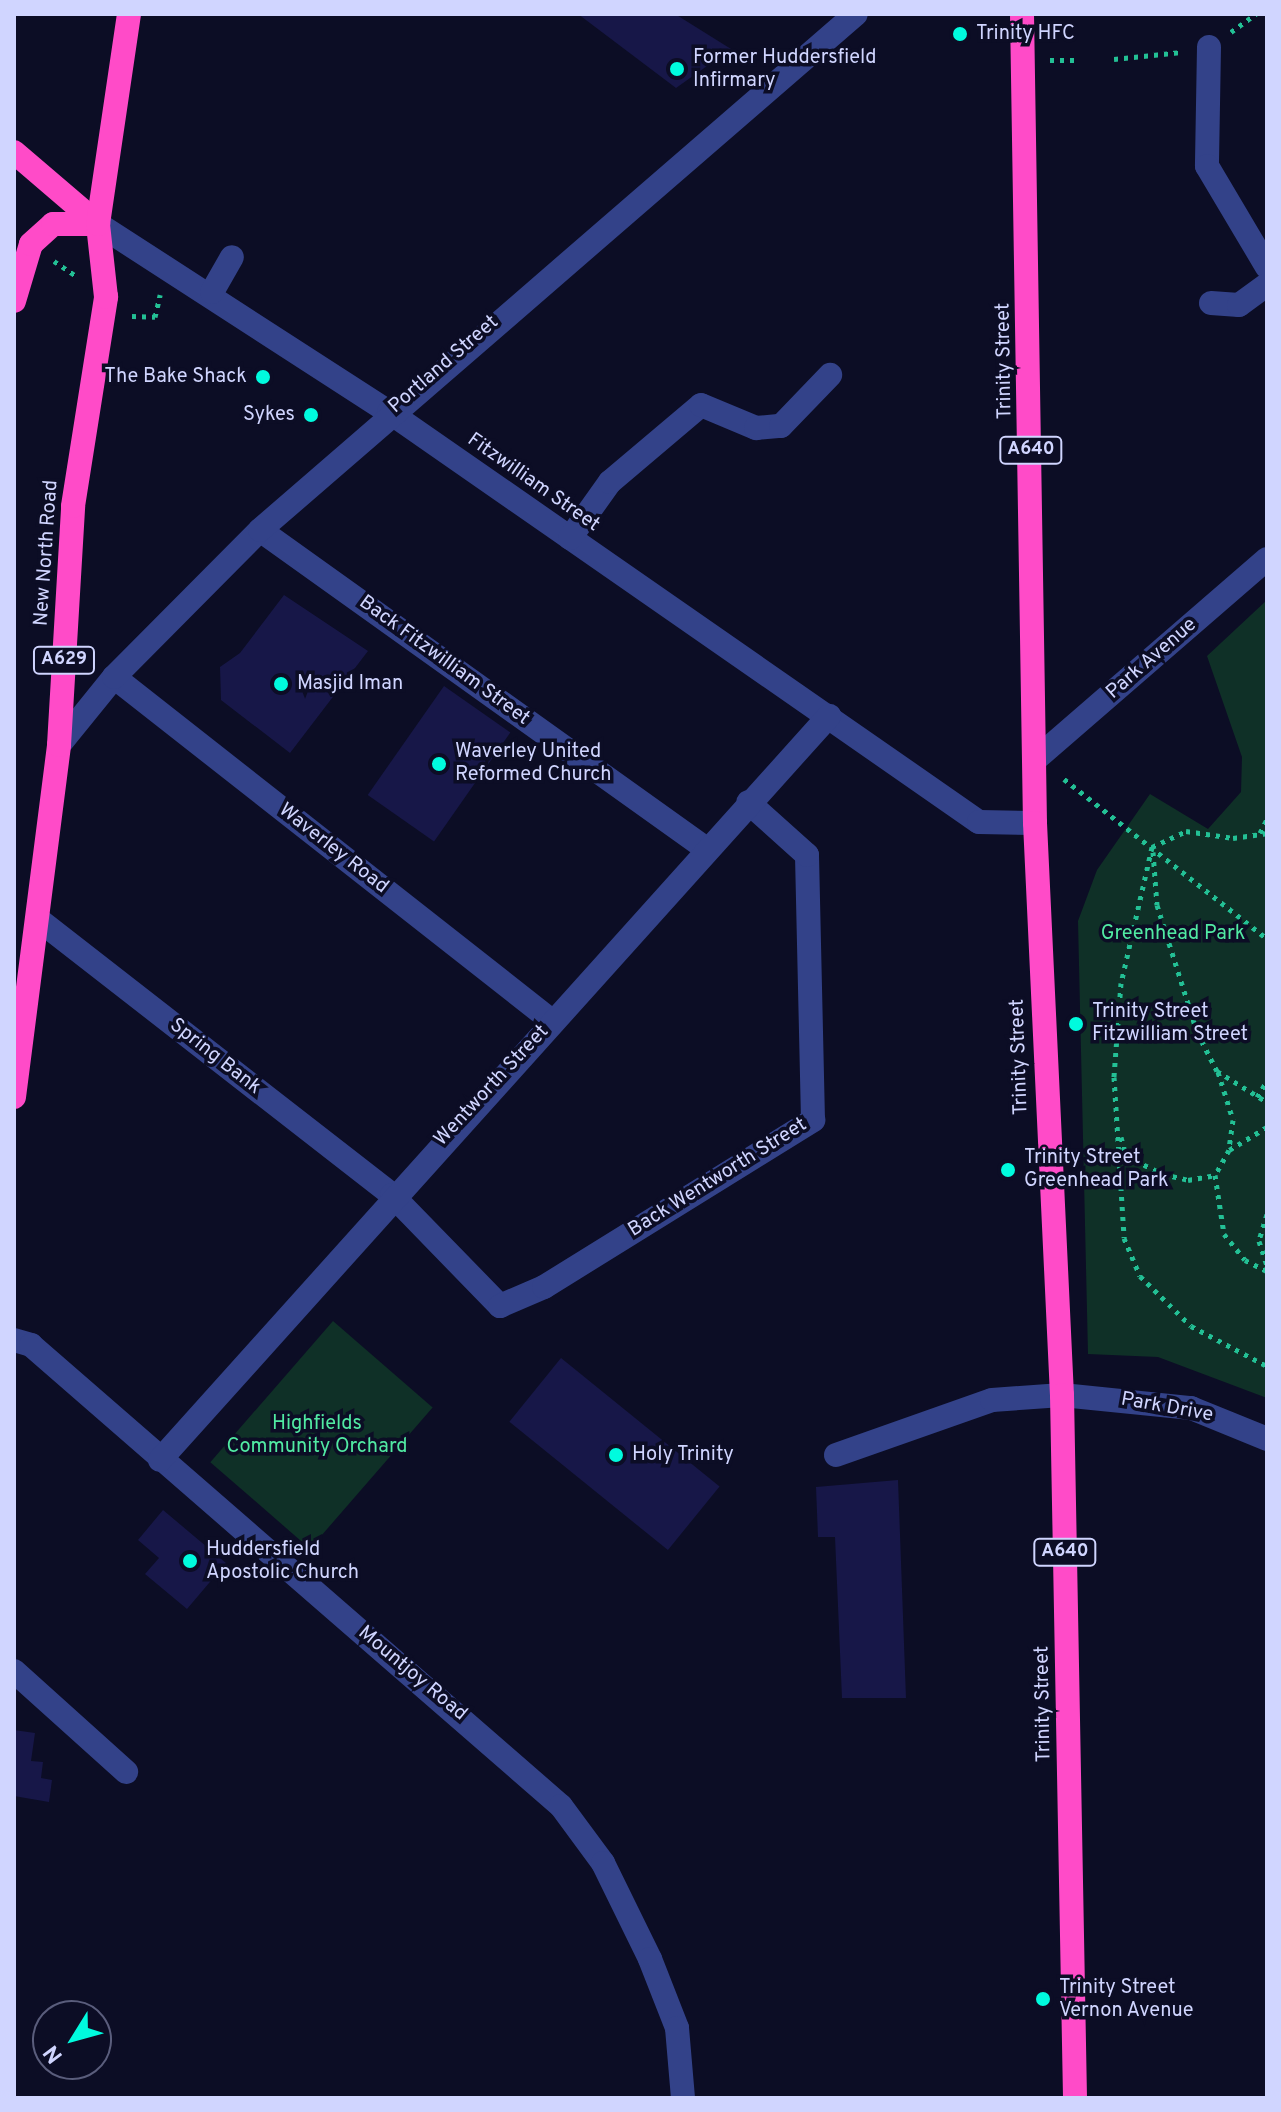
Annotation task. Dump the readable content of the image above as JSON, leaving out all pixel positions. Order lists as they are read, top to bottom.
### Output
{
  "streets": {
    "highway": [
      "Trinity Street",
      "A640",
      "Fitzwilliam Street",
      "New North Road",
      "A629"
    ],
    "street": [
      "Portland Street",
      "Park Avenue",
      "Back Fitzwilliam Street",
      "Waverley Road",
      "Spring Bank",
      "Wentworth Street",
      "Back Wentworth Street",
      "Park Drive",
      "Mountjoy Road"
    ]
  },
  "crossings": [
    ["Trinity Street", "Fitzwilliam Street"],
    ["Trinity Street", "Park Avenue"],
    ["Trinity Street", "Park Drive"],
    ["Portland Street", "Fitzwilliam Street"],
    ["Portland Street", "New North Road"],
    ["Portland Street", "Back Fitzwilliam Street"],
    ["Portland Street", "Waverley Road"],
    ["Fitzwilliam Street", "New North Road"],
    ["Fitzwilliam Street", "Wentworth Street"],
    ["New North Road", "Spring Bank"],
    ["Back Fitzwilliam Street", "Wentworth Street"],
    ["Waverley Road", "Wentworth Street"],
    ["Spring Bank", "Wentworth Street"],
    ["Spring Bank", "Back Wentworth Street"],
    ["Wentworth Street", "Back Wentworth Street"],
    ["Wentworth Street", "Mountjoy Road"]
  ],
  "parks": ["Greenhead Park", "Highfields Community Orchard"],
  "places": [
    "Trinity HFC",
    "Former Huddersfield Infirmary",
    "The Bake Shack",
    "Sykes",
    "Masjid Iman",
    "Waverley United Reformed Church",
    "Trinity Street Fitzwilliam Street",
    "Trinity Street Greenhead Park",
    "Holy Trinity",
    "Huddersfield Apostolic Church",
    "Trinity Street Vernon Avenue"
  ],
  "north": "bottom left"
}
